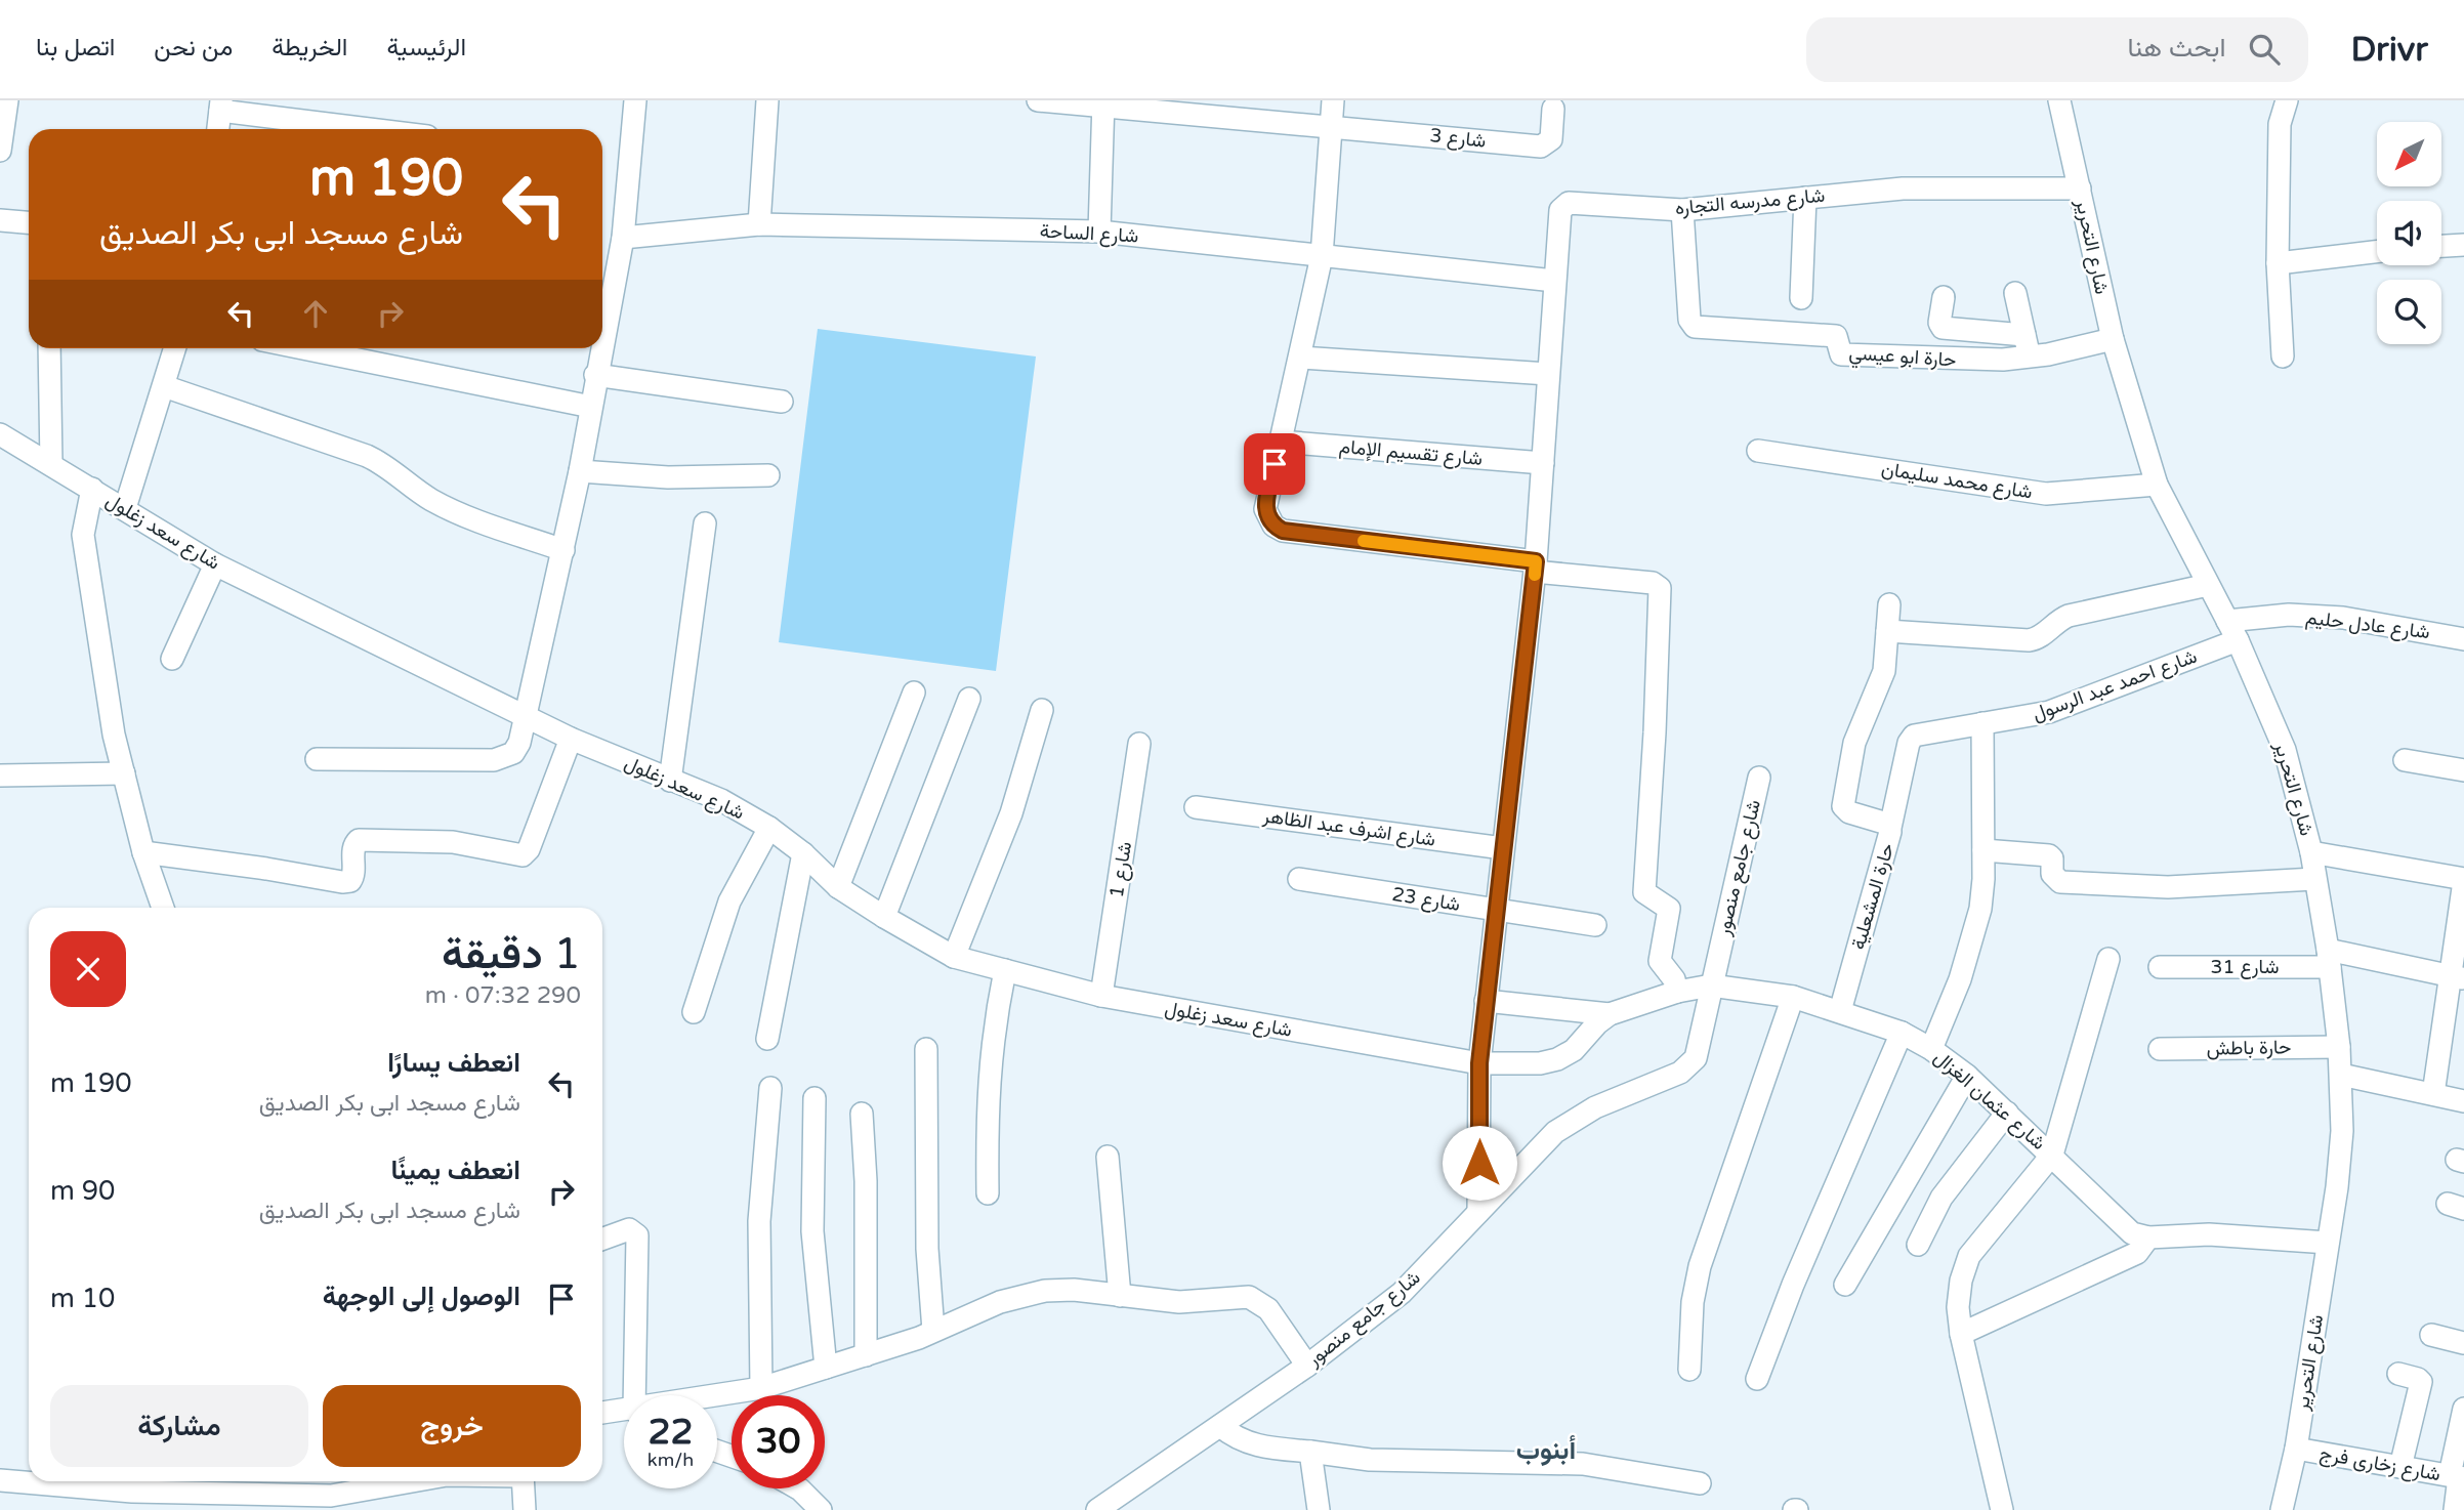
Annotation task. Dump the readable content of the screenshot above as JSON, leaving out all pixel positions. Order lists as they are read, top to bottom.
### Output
{
  "streets": {
    "street": [
      "شارع 3",
      "شارع مدرسه التجاره",
      "شارع الساحة",
      "شارع التحرير",
      "حارة ابو عيسي",
      "شارع تقسيم الإمام",
      "شارع محمد سليمان",
      "شارع سعد زغلول",
      "شارع عادل حليم",
      "شارع احمد عبد الرسول",
      "شارع اشرف عبد الظاهر",
      "شارع جامع منصور",
      "شارع 1",
      "حارة المشعلية",
      "شارع 23",
      "شارع 31",
      "حارة باطش",
      "شارع عثمان الغزال",
      "شارع زخارى فرج"
    ]
  },
  "crossings": [
    ["شارع مدرسه التجاره", "شارع الساحة"],
    ["شارع مدرسه التجاره", "شارع التحرير"],
    ["شارع مدرسه التجاره", "حارة ابو عيسي"],
    ["شارع مدرسه التجاره", "شارع تقسيم الإمام"],
    ["شارع مدرسه التجاره", "شارع سعد زغلول"],
    ["شارع مدرسه التجاره", "شارع اشرف عبد الظاهر"],
    ["شارع مدرسه التجاره", "شارع جامع منصور"],
    ["شارع مدرسه التجاره", "شارع 23"],
    ["شارع مدرسه التجاره", "شارع عثمان الغزال"],
    ["شارع التحرير", "حارة ابو عيسي"],
    ["شارع التحرير", "شارع محمد سليمان"],
    ["شارع التحرير", "شارع عادل حليم"],
    ["شارع التحرير", "شارع احمد عبد الرسول"],
    ["شارع التحرير", "شارع 31"],
    ["شارع التحرير", "حارة باطش"],
    ["شارع التحرير", "شارع زخارى فرج"],
    ["شارع سعد زغلول", "شارع 1"],
    ["شارع سعد زغلول", "شارع عثمان الغزال"],
    ["شارع عادل حليم", "شارع احمد عبد الرسول"],
    ["شارع احمد عبد الرسول", "حارة المشعلية"],
    ["شارع جامع منصور", "شارع عثمان الغزال"],
    ["حارة المشعلية", "شارع عثمان الغزال"]
  ],
  "districts": ["أبنوب"],
  "north": "bottom left",
  "page": {
    "header": "Drivr",
    "search": "ابحث هنا",
    "nav": [
      "الرئيسية",
      "الخريطة",
      "من نحن",
      "اتصل بنا"
    ],
    "turn": ["190 m", "شارع مسجد ابى بكر الصديق"],
    "heading": ["1 دقيقة", "290 m · 07:32"],
    "list": [
      {
        "name": "انعطف يسارًا",
        "note": "شارع مسجد ابى بكر الصديق",
        "value": "190 m"
      },
      {
        "name": "انعطف يمينًا",
        "note": "شارع مسجد ابى بكر الصديق",
        "value": "90 m"
      },
      {
        "name": "الوصول إلى الوجهة",
        "value": "10 m"
      }
    ],
    "buttons": ["خروج", "مشاركة"],
    "speed": "22 km/h",
    "limit": "30"
  }
}
